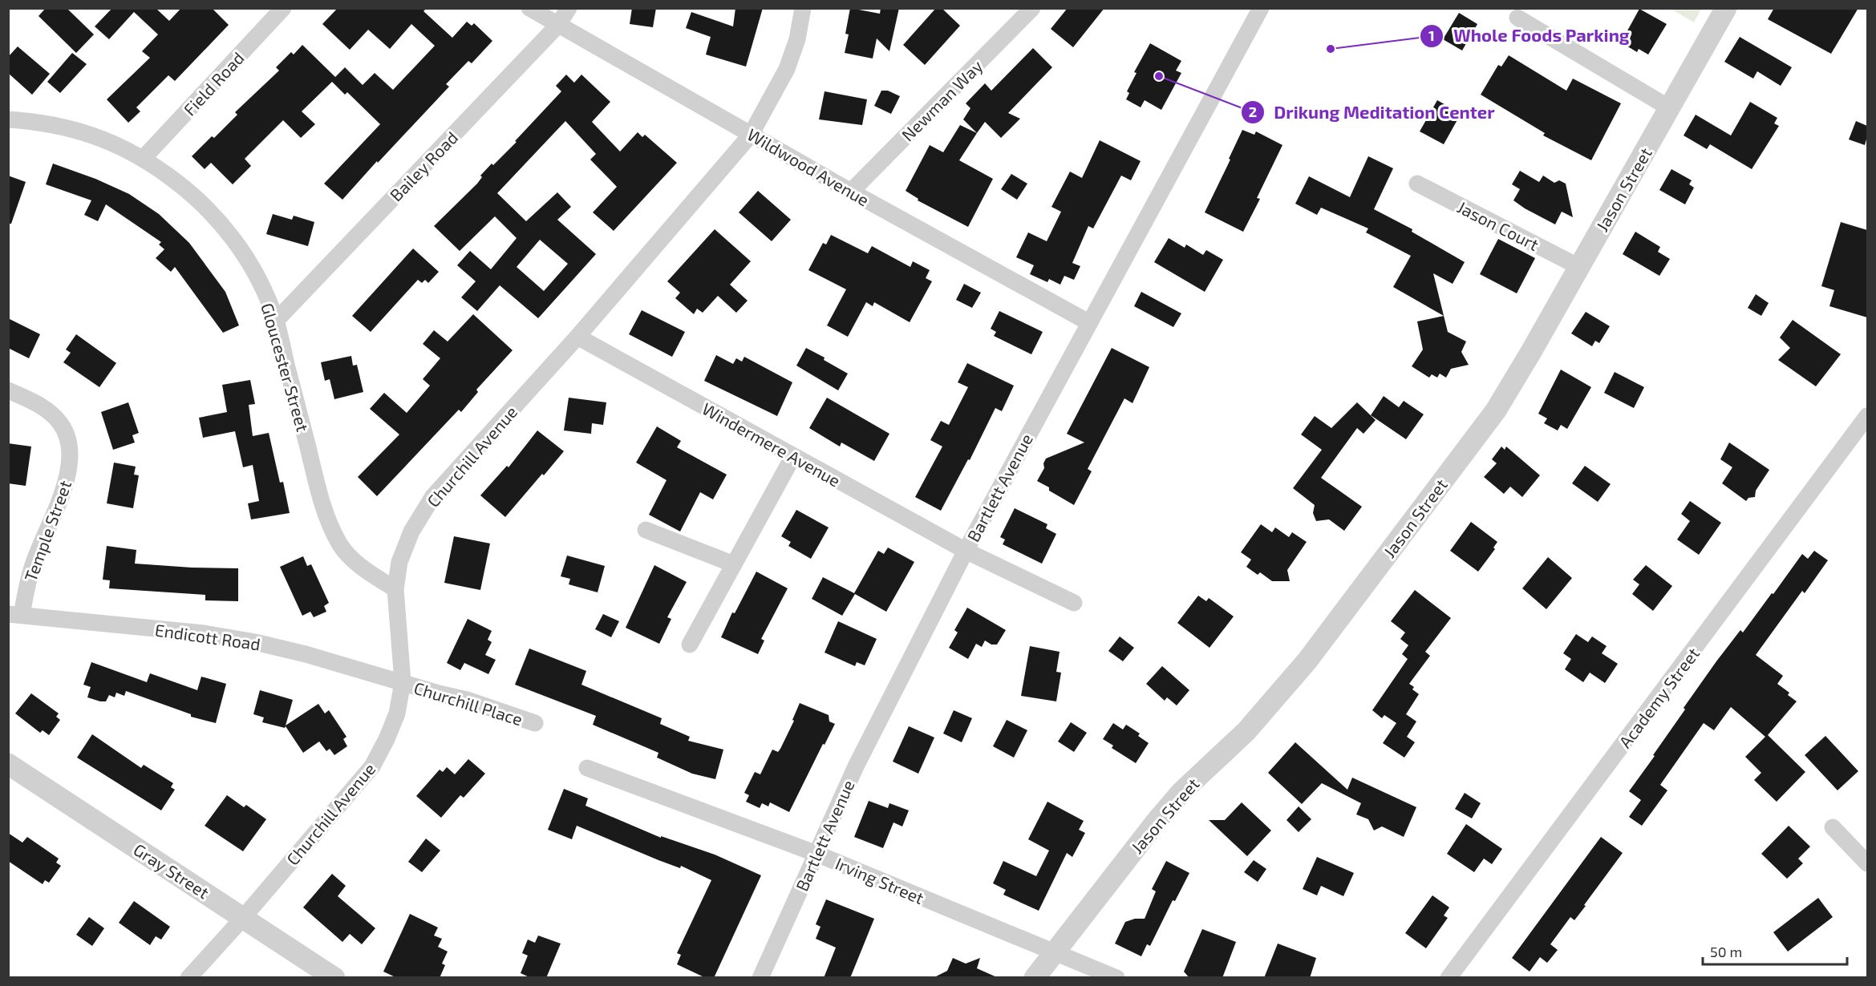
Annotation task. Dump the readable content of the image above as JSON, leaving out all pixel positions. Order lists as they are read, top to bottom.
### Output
{
  "streets": {
    "street": [
      "Field Road",
      "Newman Way",
      "Bailey Road",
      "Wildwood Avenue",
      "Jason Street",
      "Jason Court",
      "Gloucester Street",
      "Windermere Avenue",
      "Churchill Avenue",
      "Bartlett Avenue",
      "Temple Street",
      "Endicott Road",
      "Academy Street",
      "Churchill Place",
      "Gray Street",
      "Irving Street"
    ]
  },
  "crossings": [
    ["Field Road", "Gloucester Street"],
    ["Newman Way", "Wildwood Avenue"],
    ["Bailey Road", "Wildwood Avenue"],
    ["Bailey Road", "Gloucester Street"],
    ["Wildwood Avenue", "Churchill Avenue"],
    ["Wildwood Avenue", "Bartlett Avenue"],
    ["Jason Street", "Jason Court"],
    ["Jason Street", "Irving Street"],
    ["Gloucester Street", "Churchill Avenue"],
    ["Windermere Avenue", "Churchill Avenue"],
    ["Windermere Avenue", "Bartlett Avenue"],
    ["Churchill Avenue", "Endicott Road"],
    ["Churchill Avenue", "Churchill Place"],
    ["Churchill Avenue", "Gray Street"],
    ["Bartlett Avenue", "Irving Street"],
    ["Temple Street", "Endicott Road"],
    ["Endicott Road", "Churchill Place"]
  ],
  "places": ["Whole Foods Parking", "Drikung Meditation Center"],
  "scale_bar": "50 m"
}
